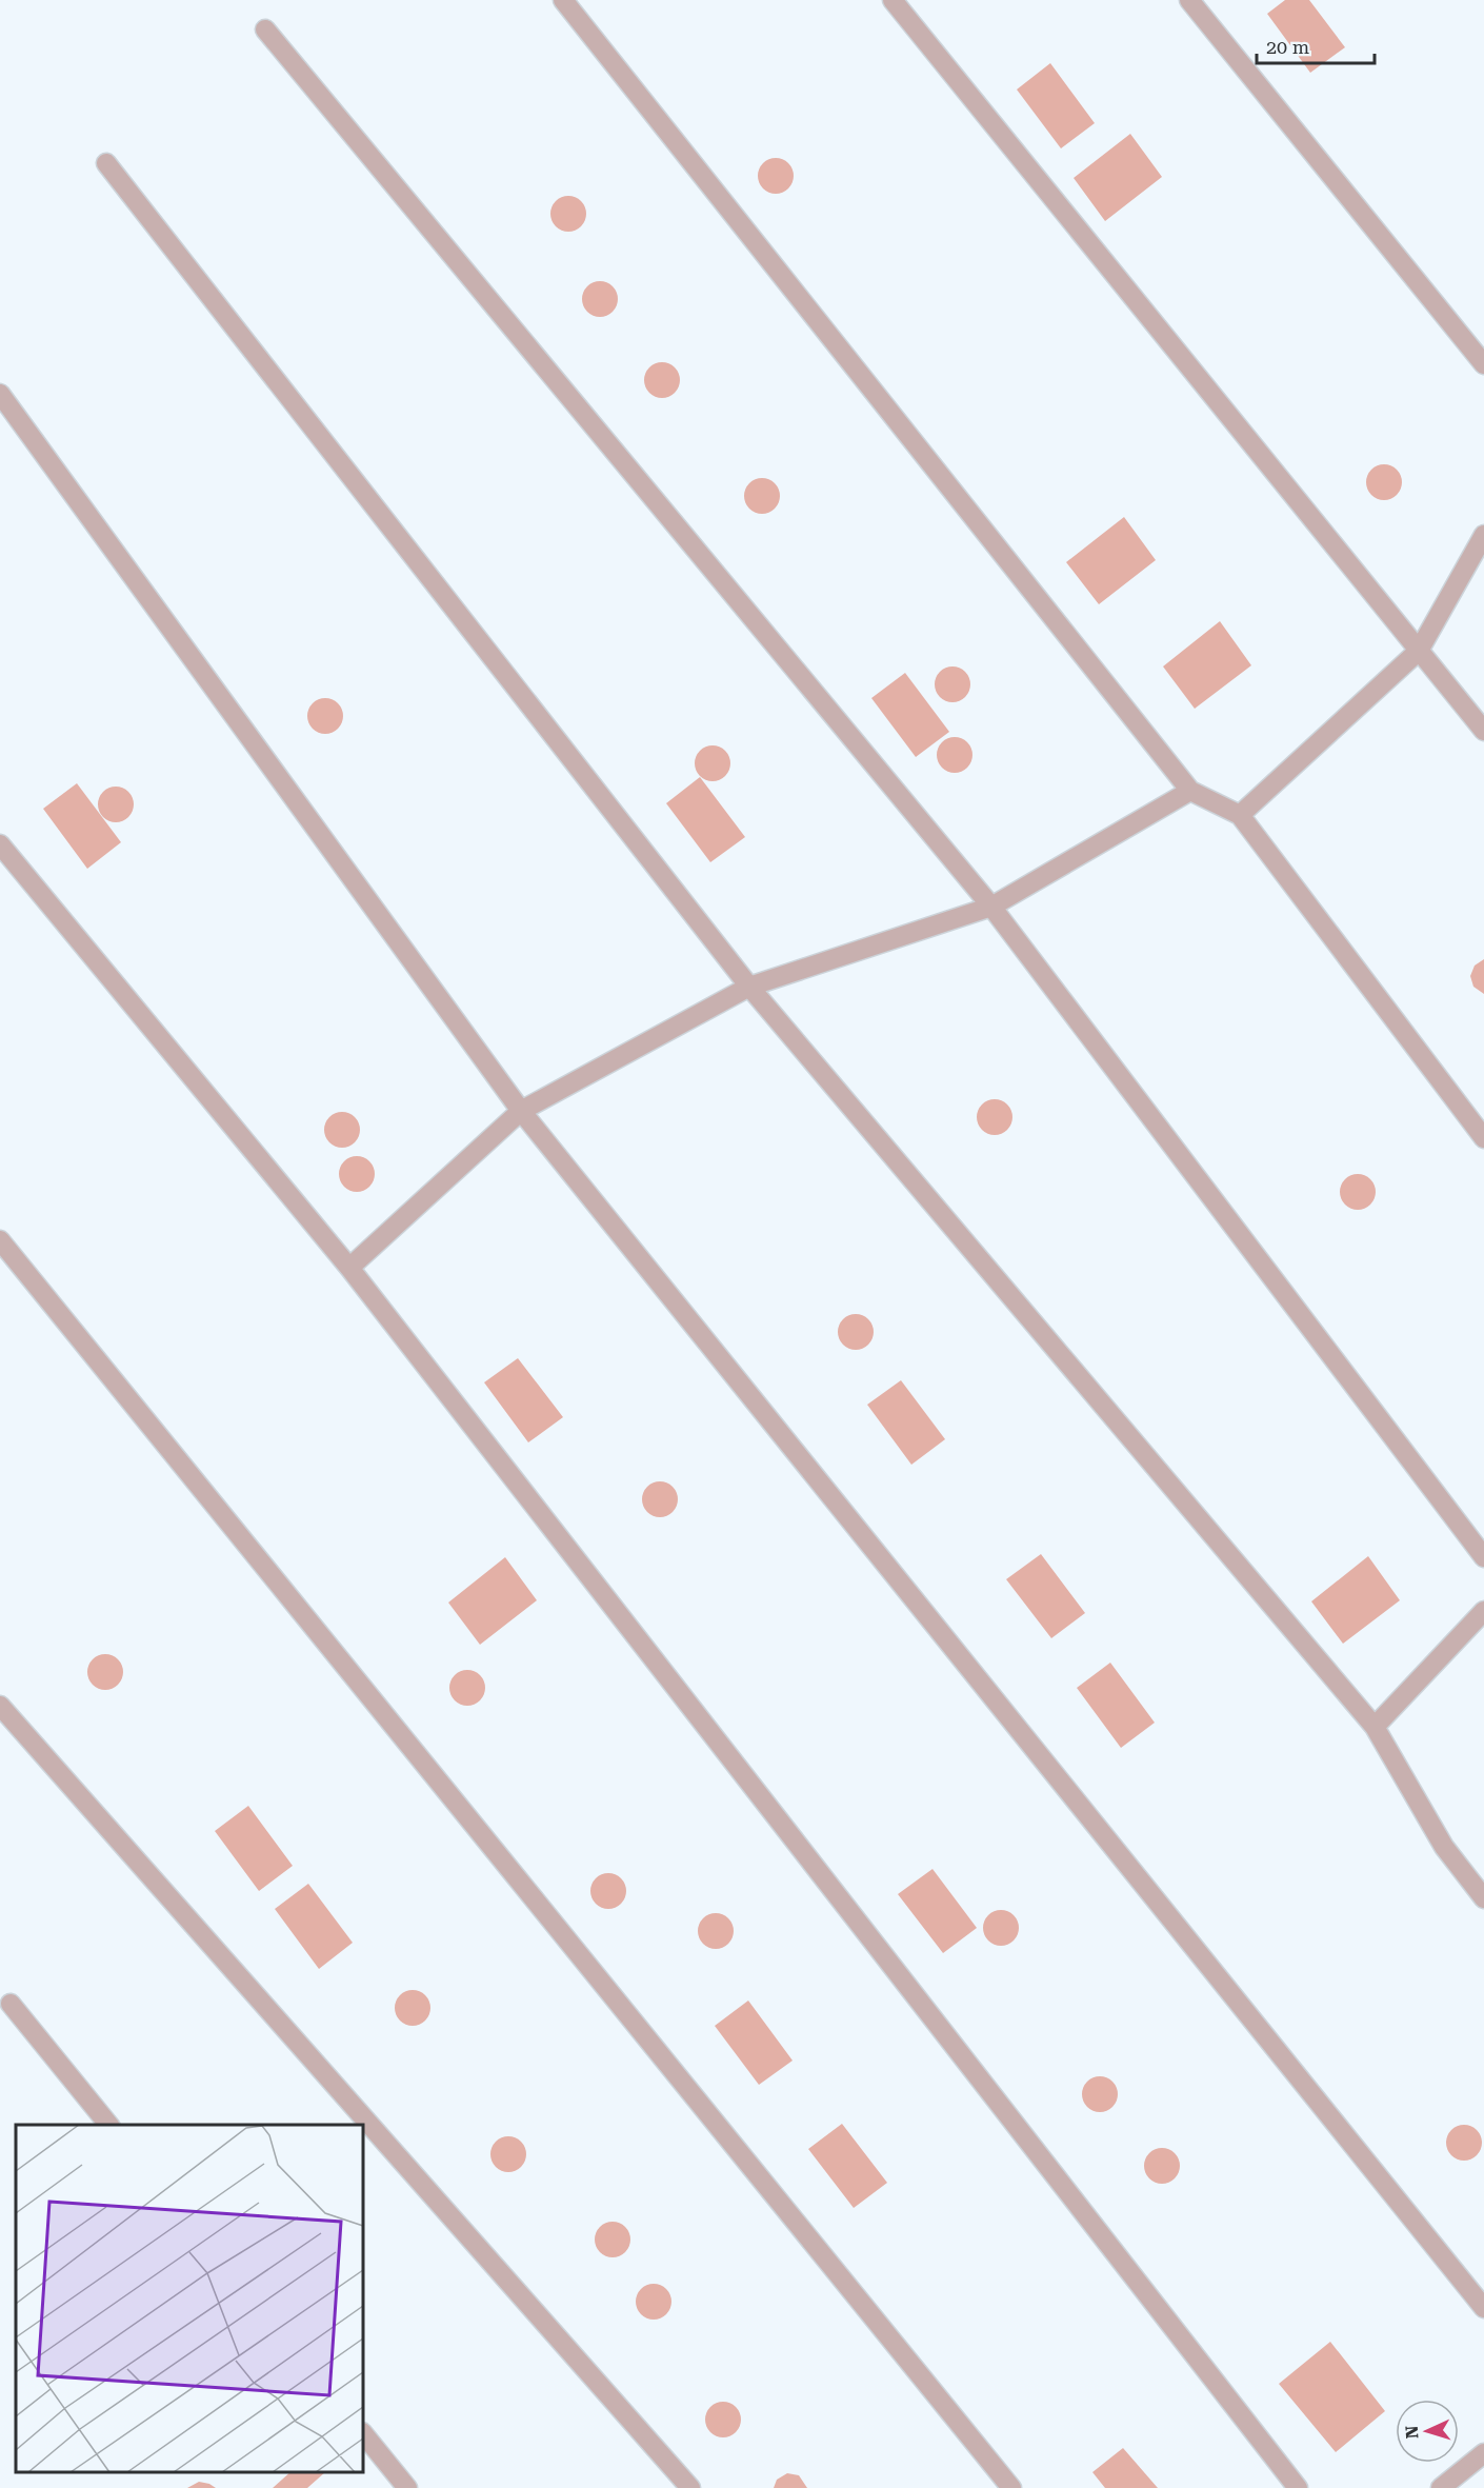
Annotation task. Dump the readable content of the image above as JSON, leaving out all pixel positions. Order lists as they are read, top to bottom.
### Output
{
  "scale_bar": "20 m",
  "north": "left"
}
